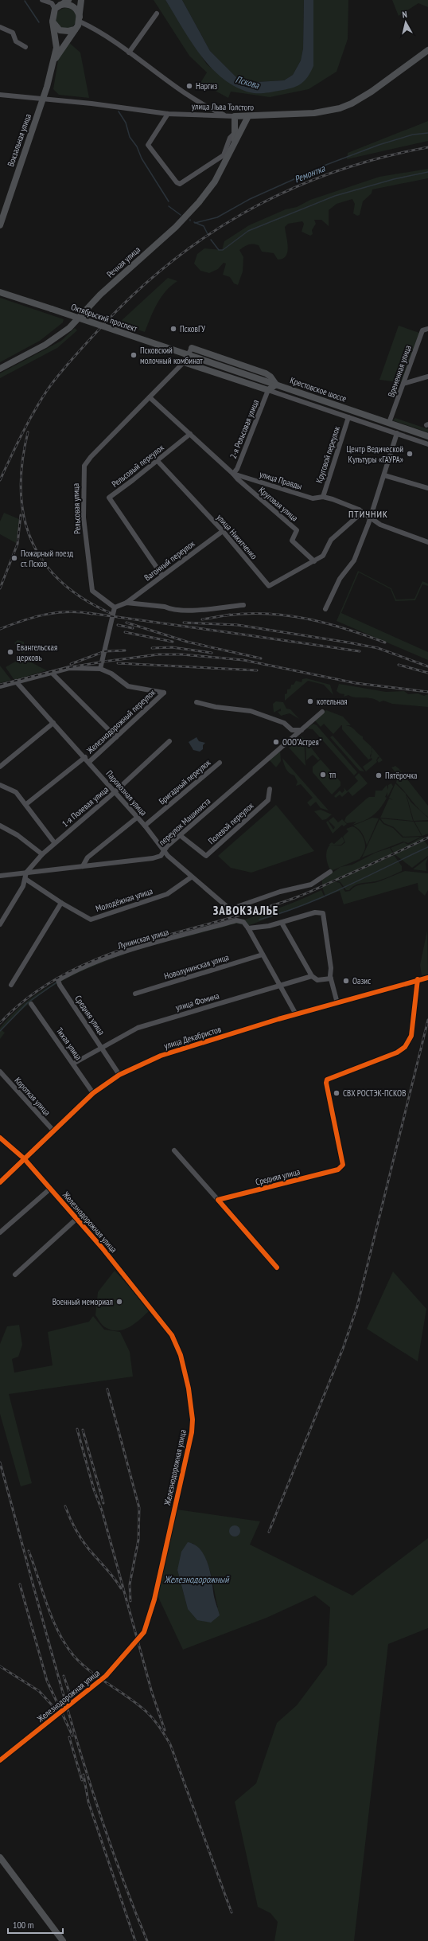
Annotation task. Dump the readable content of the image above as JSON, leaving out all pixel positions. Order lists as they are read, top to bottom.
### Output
{
  "streets": {
    "main road": [
      "улица Льва Толстого",
      "Вокзальная улица",
      "Речная улица",
      "Октябрьский проспект",
      "Крестовское шоссе"
    ],
    "street": [
      "Временная улица",
      "2-я Рельсовая улица",
      "Круговой переулок",
      "Рельсовый переулок",
      "улица Правды",
      "Круговая улица",
      "Рельсовая улица",
      "улица Никитченко",
      "Вагонный переулок",
      "Железнодорожный переулок",
      "Бригадный переулок",
      "Паровозная улица",
      "1-я Полевая улица",
      "переулок Машиниста",
      "Полевой переулок",
      "Молодёжная улица",
      "Лунинская улица",
      "Новолунинская улица",
      "улица Фомина",
      "Средняя улица",
      "улица Декабристов",
      "Тихая улица",
      "Короткая улица",
      "Железнодорожная улица"
    ]
  },
  "crossings": [
    ["улица Льва Толстого", "Вокзальная улица"],
    ["улица Льва Толстого", "Речная улица"],
    ["Октябрьский проспект", "Крестовское шоссе"],
    ["Временная улица", "Крестовское шоссе"],
    ["2-я Рельсовая улица", "улица Правды"],
    ["2-я Рельсовая улица", "Круговая улица"],
    ["Круговой переулок", "улица Правды"],
    ["Рельсовый переулок", "улица Правды"],
    ["Рельсовый переулок", "улица Никитченко"],
    ["Рельсовый переулок", "Вагонный переулок"],
    ["улица Правды", "Круговая улица"],
    ["улица Правды", "Рельсовая улица"],
    ["Круговая улица", "улица Никитченко"],
    ["улица Никитченко", "Вагонный переулок"],
    ["Железнодорожный переулок", "Паровозная улица"],
    ["Бригадный переулок", "Паровозная улица"],
    ["Паровозная улица", "1-я Полевая улица"],
    ["Паровозная улица", "переулок Машиниста"],
    ["Паровозная улица", "Молодёжная улица"],
    ["1-я Полевая улица", "переулок Машиниста"],
    ["переулок Машиниста", "Полевой переулок"],
    ["Лунинская улица", "Средняя улица"],
    ["улица Фомина", "Средняя улица"],
    ["улица Фомина", "Тихая улица"],
    ["Средняя улица", "улица Декабристов"],
    ["улица Декабристов", "Тихая улица"],
    ["улица Декабристов", "Короткая улица"],
    ["улица Декабристов", "Железнодорожная улица"]
  ],
  "districts": ["ПТИЧНИК", "ЗАВОКЗАЛЬЕ"],
  "water": ["Пскова", "Ремонтка", "Железнодорожный"],
  "places": [
    "Наргиз",
    "ПсковГУ",
    "Псковский молочный комбинат",
    "Центр Ведической Культуры «ГАУРА»",
    "Пожарный поезд ст. Псков",
    "Евангельская церковь",
    "котельная",
    "ООО\"Астрея\"",
    "тп",
    "Пятёрочка",
    "Оазис",
    "СВХ РОСТЭК-ПСКОВ",
    "Военный мемориал"
  ],
  "scale_bar": "100 m",
  "north": "top"
}
